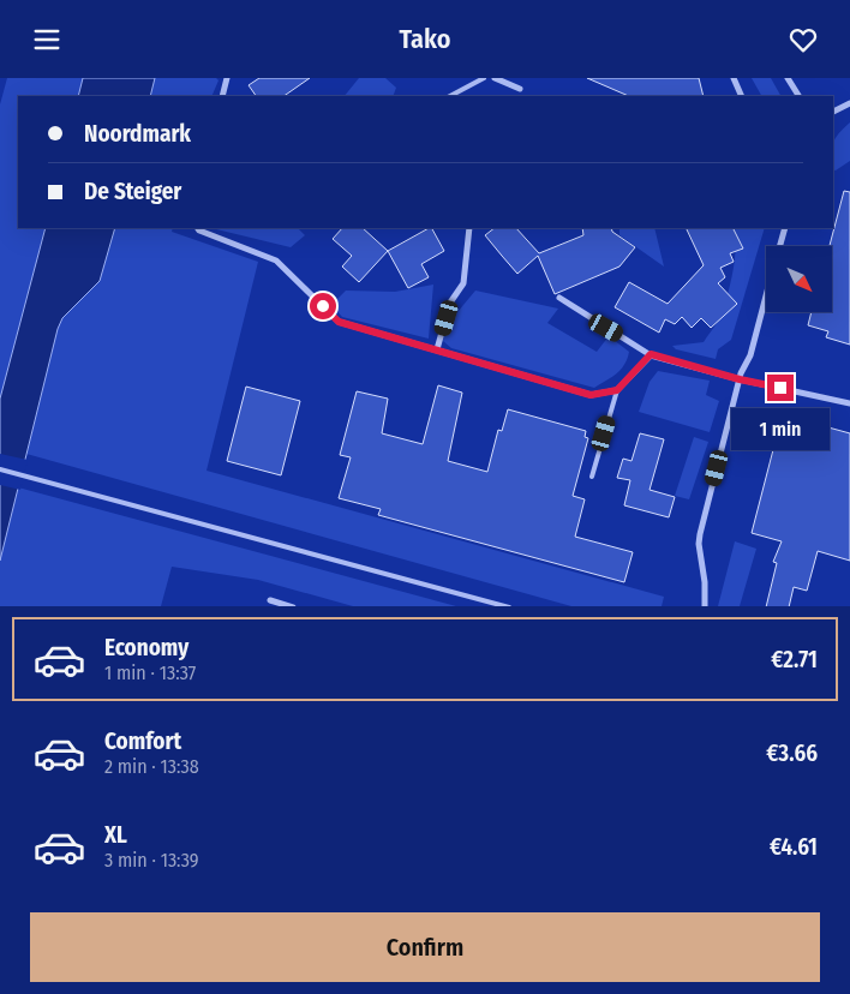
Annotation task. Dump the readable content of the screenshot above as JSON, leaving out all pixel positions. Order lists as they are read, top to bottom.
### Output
{
  "north": "bottom right",
  "page": {
    "header": "Tako",
    "banner": ["Noordmark", "De Steiger"],
    "bubble": "1 min",
    "list": [
      {
        "name": "Economy",
        "note": "1 min · 13:37",
        "value": "€2.71"
      },
      {
        "name": "Comfort",
        "note": "2 min · 13:38",
        "value": "€3.66"
      },
      {
        "name": "XL",
        "note": "3 min · 13:39",
        "value": "€4.61"
      }
    ],
    "buttons": "Confirm"
  }
}
